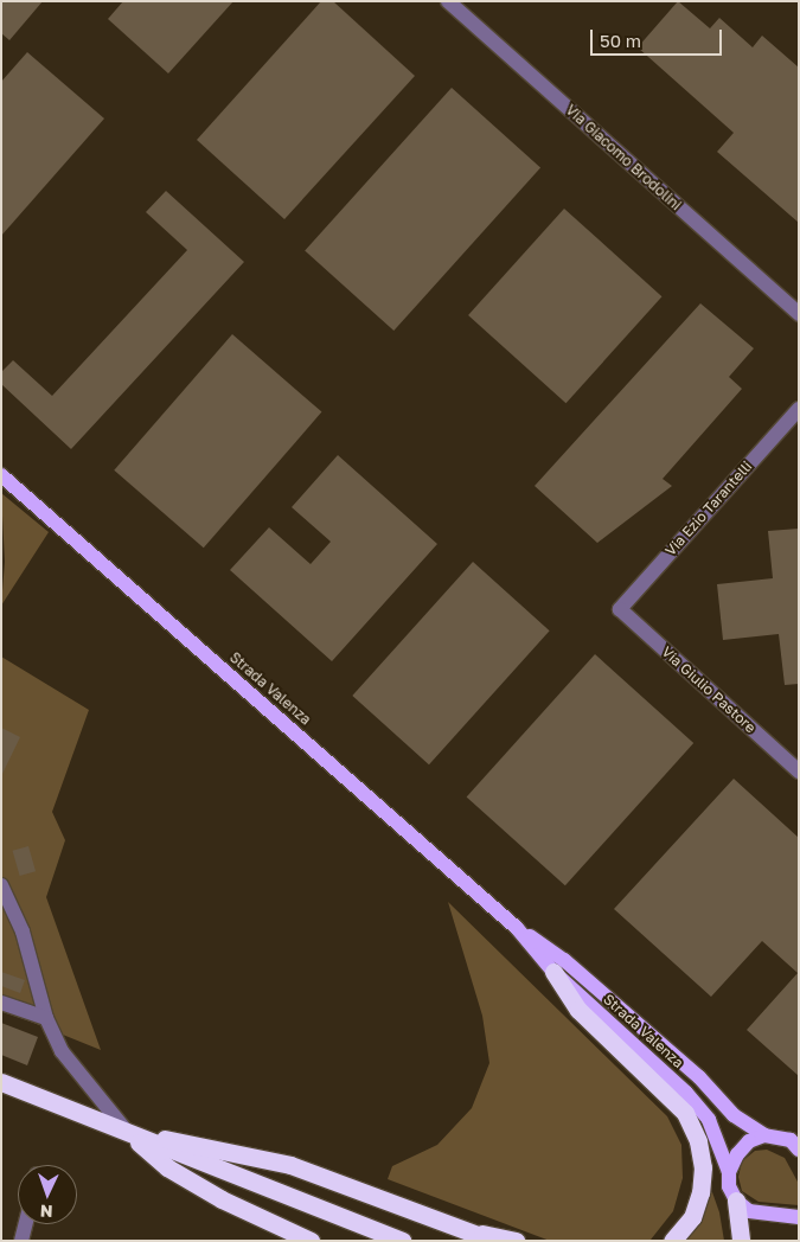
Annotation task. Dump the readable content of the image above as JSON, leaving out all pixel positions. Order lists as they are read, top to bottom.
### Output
{
  "streets": {
    "main road": ["Strada Valenza"],
    "street": ["Via Giacomo Brodolini", "Via Ezio Tarantelli", "Via Giulio Pastore"]
  },
  "crossings": [
    ["Via Ezio Tarantelli", "Via Giulio Pastore"]
  ],
  "scale_bar": "50 m",
  "north": "bottom"
}
